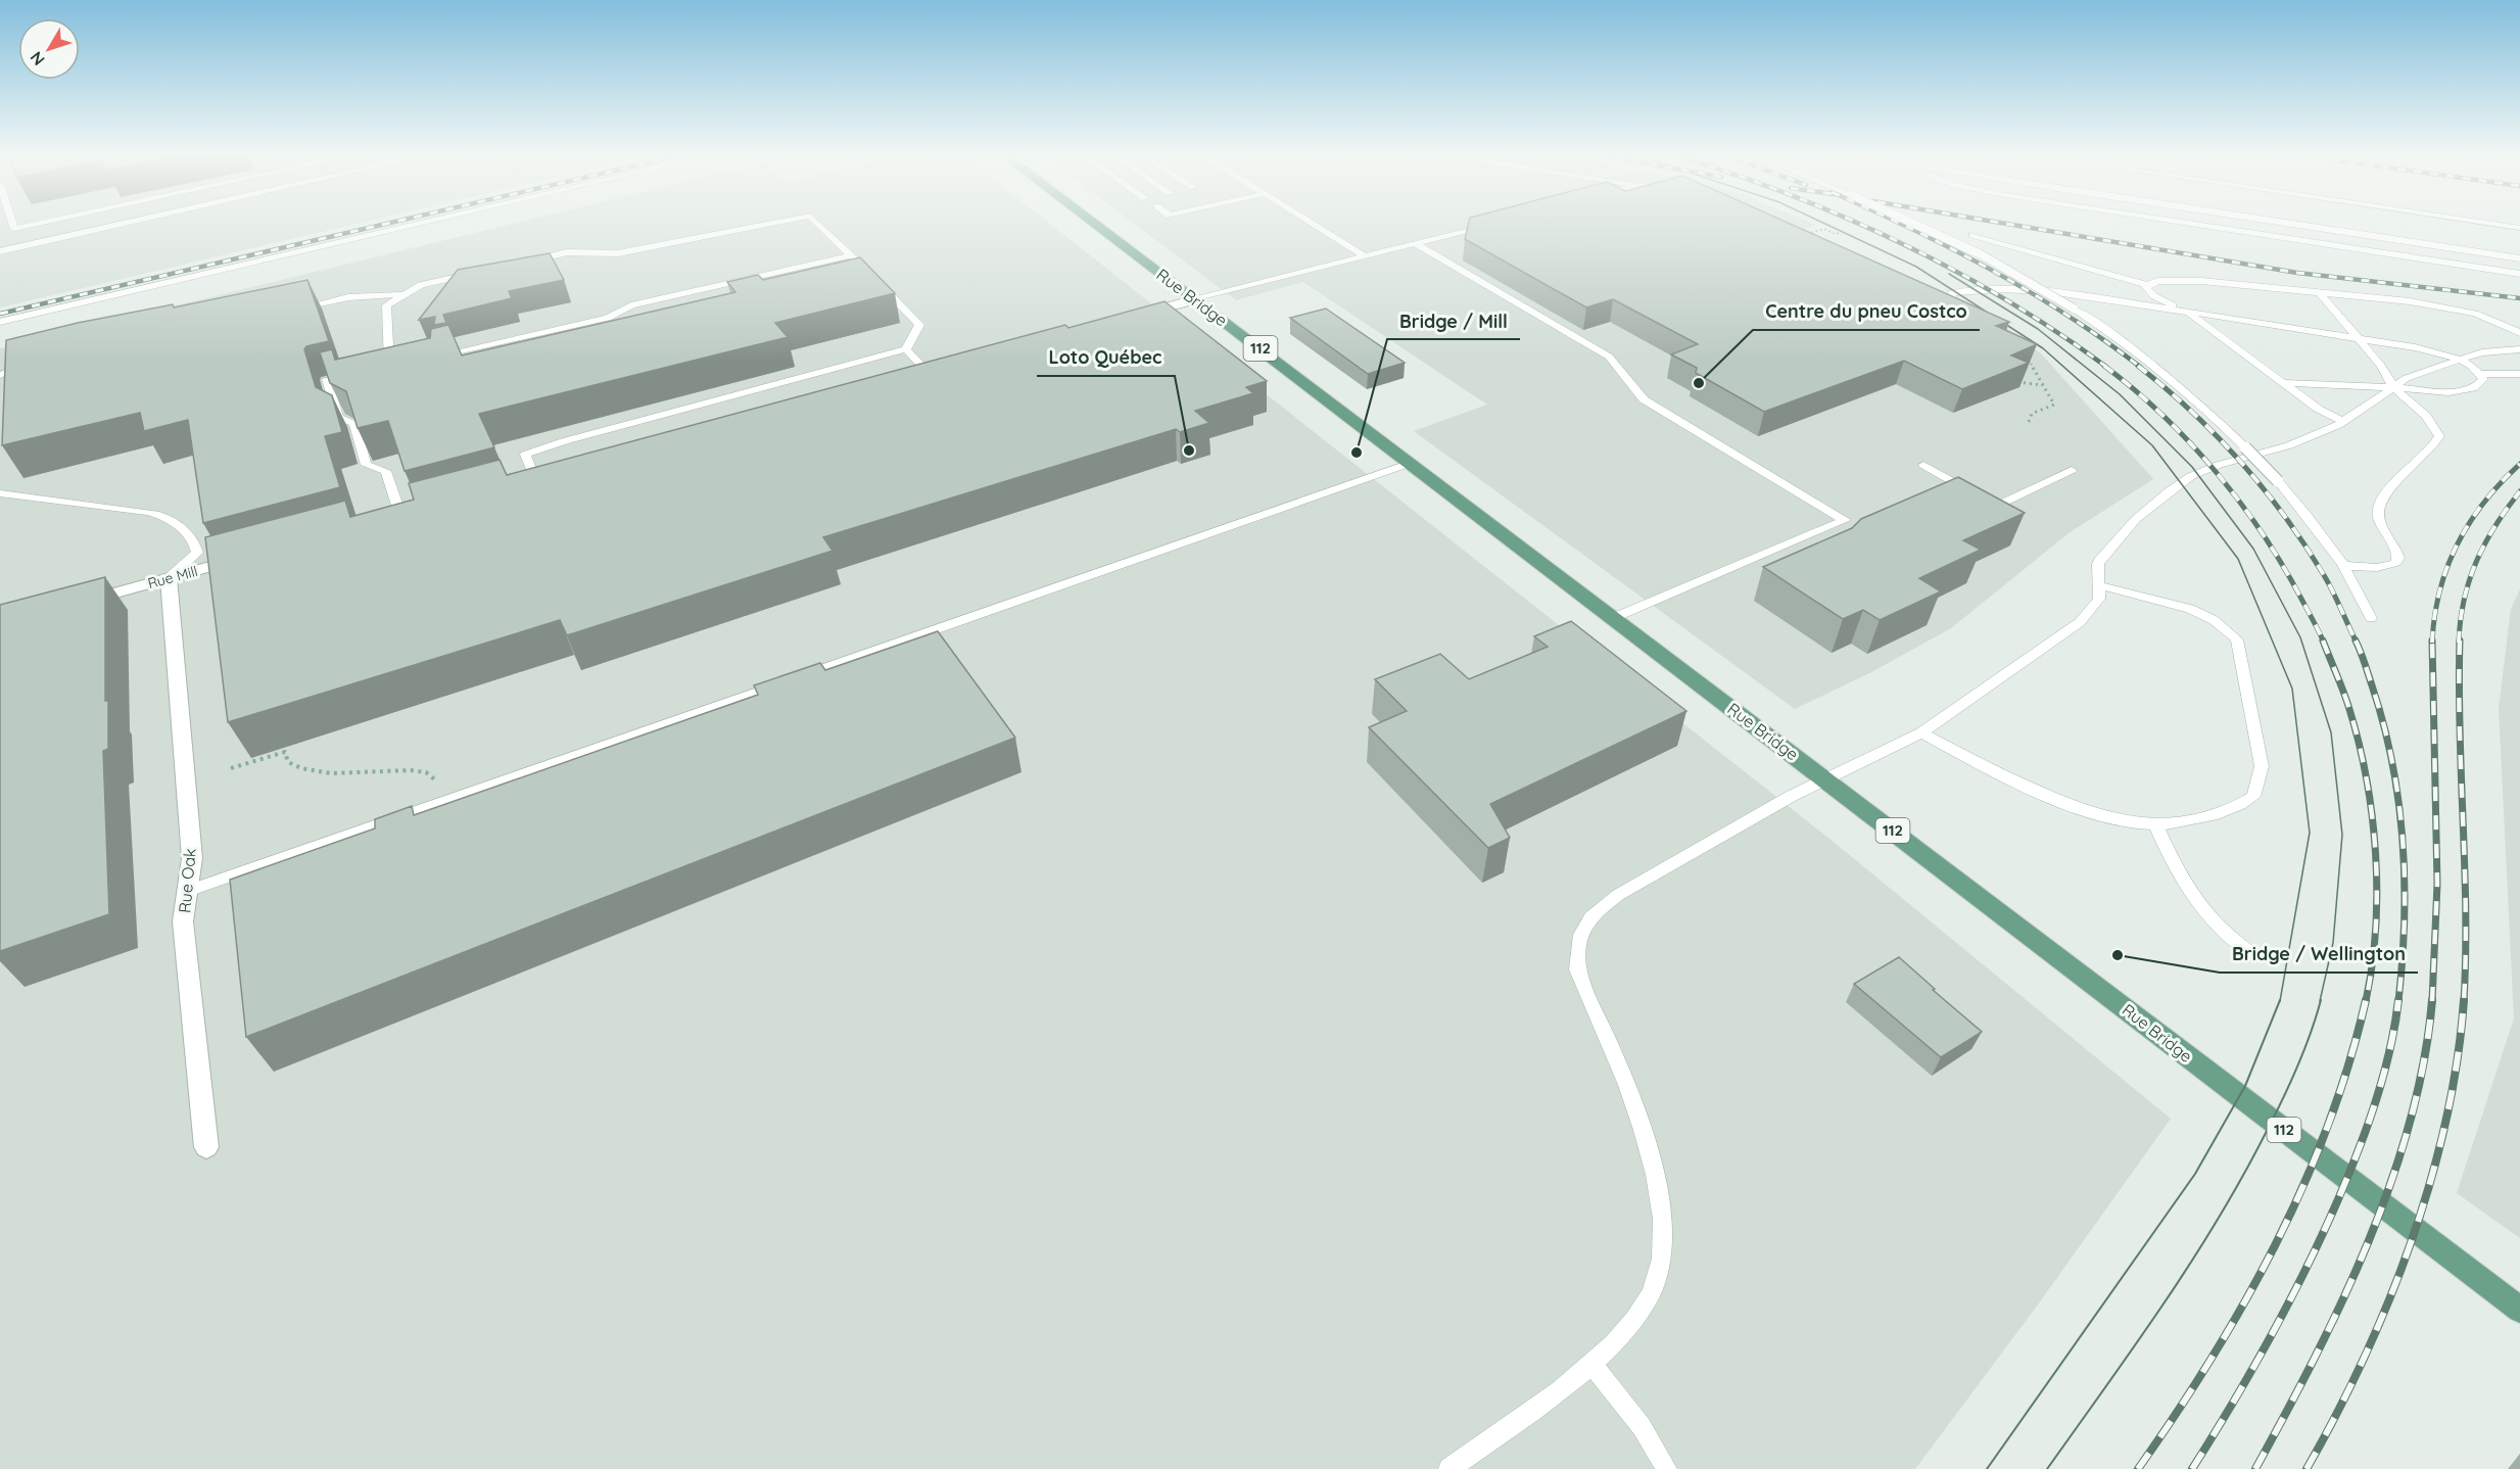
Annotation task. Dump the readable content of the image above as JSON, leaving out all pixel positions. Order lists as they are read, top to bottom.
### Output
{
  "streets": {
    "main road": ["Rue Bridge", "112"],
    "street": ["Rue Mill", "Rue Oak"]
  },
  "crossings": [
    ["Rue Mill", "Rue Oak"]
  ],
  "places": [
    "Centre du pneu Costco",
    "Loto Québec",
    "Bridge / Mill",
    "Bridge / Wellington"
  ],
  "north": "bottom left"
}
